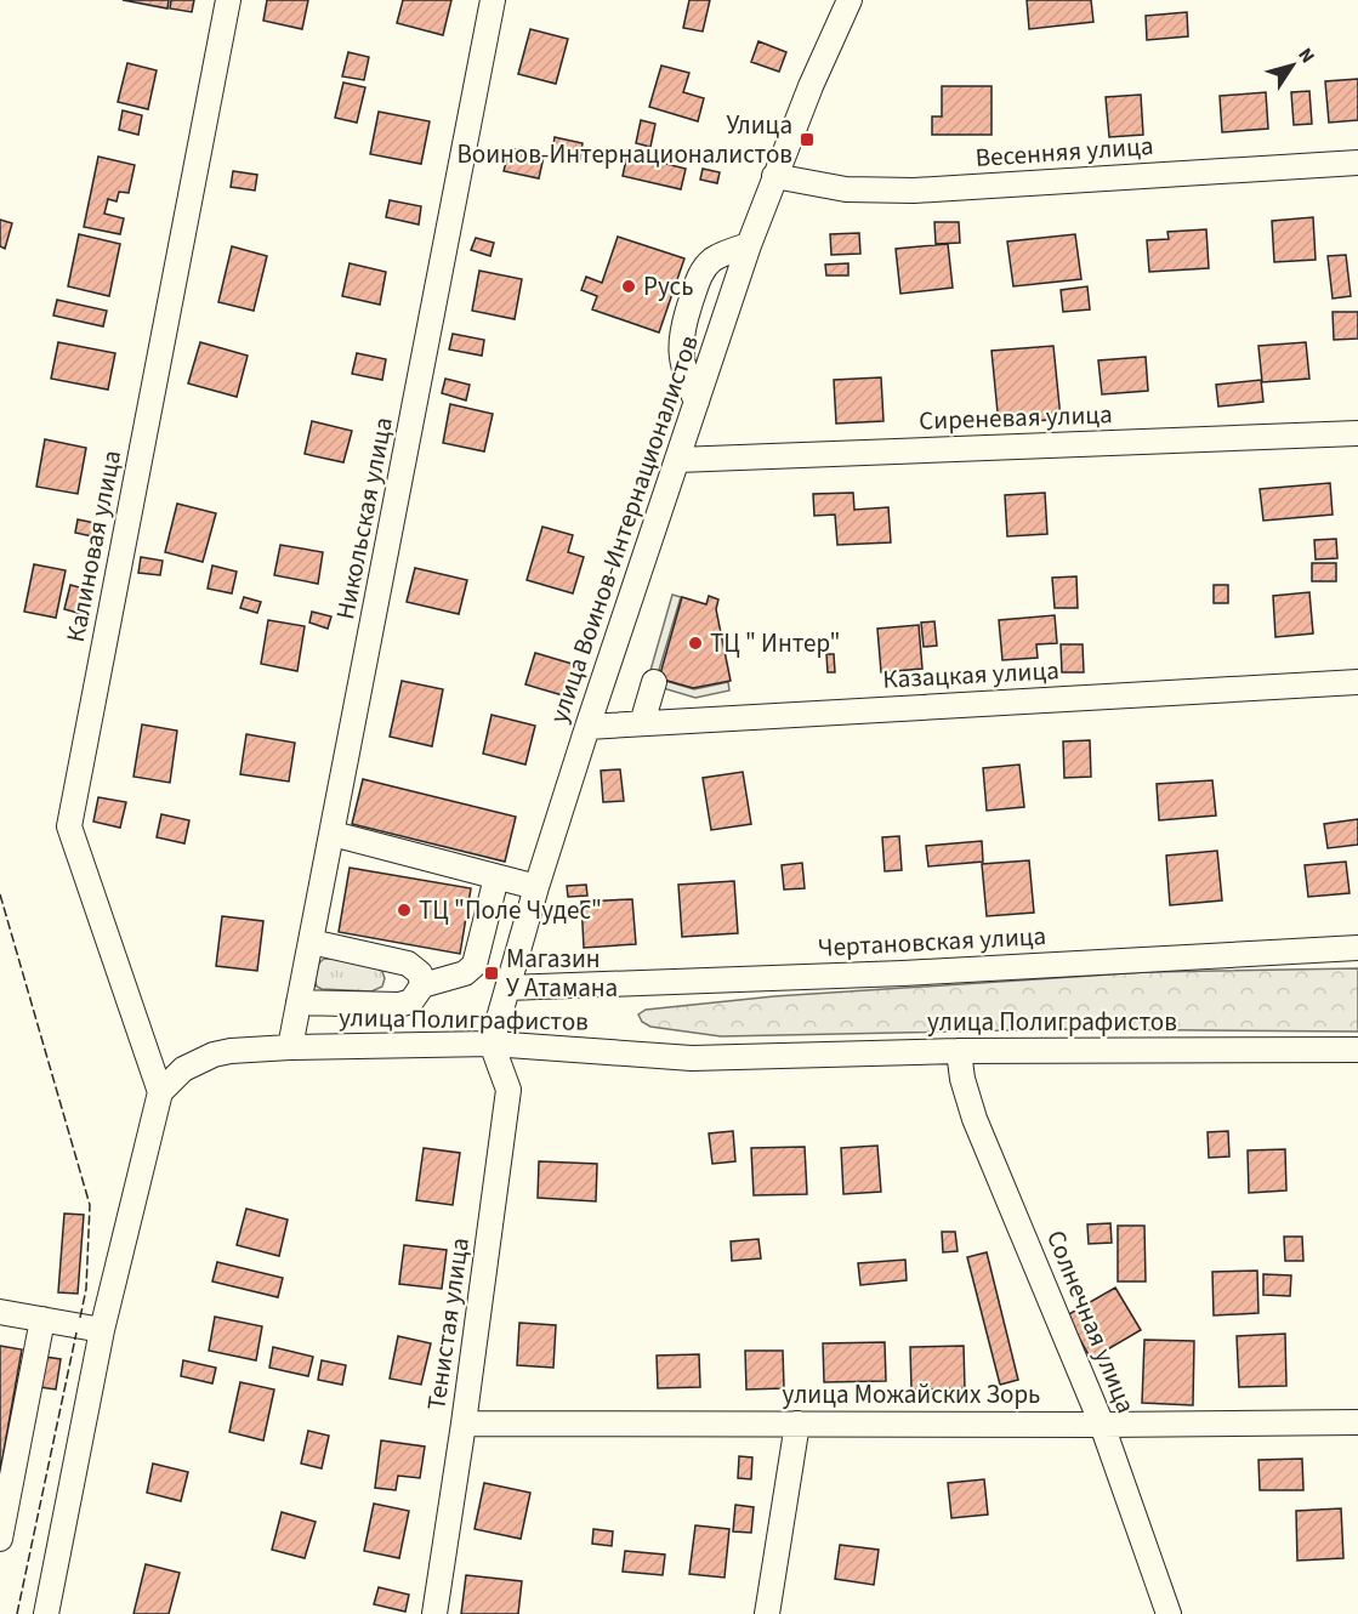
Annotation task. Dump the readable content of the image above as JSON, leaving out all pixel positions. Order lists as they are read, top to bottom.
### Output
{
  "streets": {
    "street": [
      "Весенняя улица",
      "Сиреневая улица",
      "Никольская улица",
      "улица Воинов-Интернационалистов",
      "Калиновая улица",
      "Казацкая улица",
      "Чертановская улица",
      "улица Полиграфистов",
      "Солнечная улица",
      "Тенистая улица",
      "улица Можайских Зорь"
    ]
  },
  "crossings": [
    ["Весенняя улица", "улица Воинов-Интернационалистов"],
    ["Сиреневая улица", "улица Воинов-Интернационалистов"],
    ["Никольская улица", "улица Полиграфистов"],
    ["улица Воинов-Интернационалистов", "Казацкая улица"],
    ["улица Воинов-Интернационалистов", "Чертановская улица"],
    ["улица Воинов-Интернационалистов", "улица Полиграфистов"],
    ["улица Воинов-Интернационалистов", "Тенистая улица"],
    ["Калиновая улица", "улица Полиграфистов"],
    ["улица Полиграфистов", "Солнечная улица"],
    ["улица Полиграфистов", "Тенистая улица"],
    ["Солнечная улица", "улица Можайских Зорь"],
    ["Тенистая улица", "улица Можайских Зорь"]
  ],
  "places": {
    "transit": ["Улица Воинов-Интернационалистов", "Магазин У Атамана"],
    "other": ["Русь", "ТЦ \" Интер\"", "ТЦ \"Поле Чудес\""]
  },
  "north": "top right"
}
